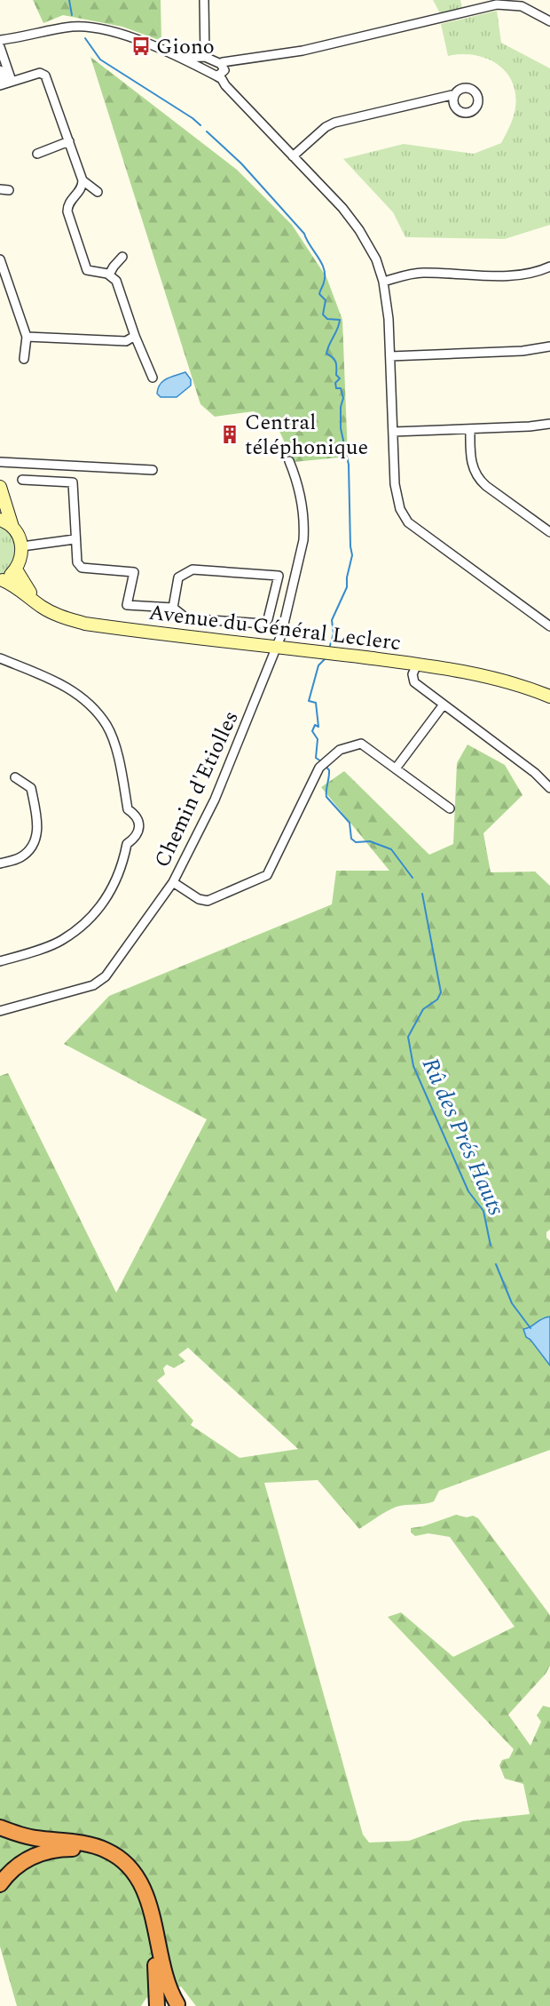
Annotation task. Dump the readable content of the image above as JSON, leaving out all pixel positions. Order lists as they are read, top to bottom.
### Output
{
  "streets": {
    "main road": ["Avenue du Général Leclerc"],
    "street": ["Chemin d'Etiolles"]
  },
  "crossings": [
    ["Avenue du Général Leclerc", "Chemin d'Etiolles"]
  ],
  "water": ["Rû des Prés Hauts"],
  "places": {
    "bus stop": ["Giono"],
    "building": ["Central téléphonique"]
  }
}
